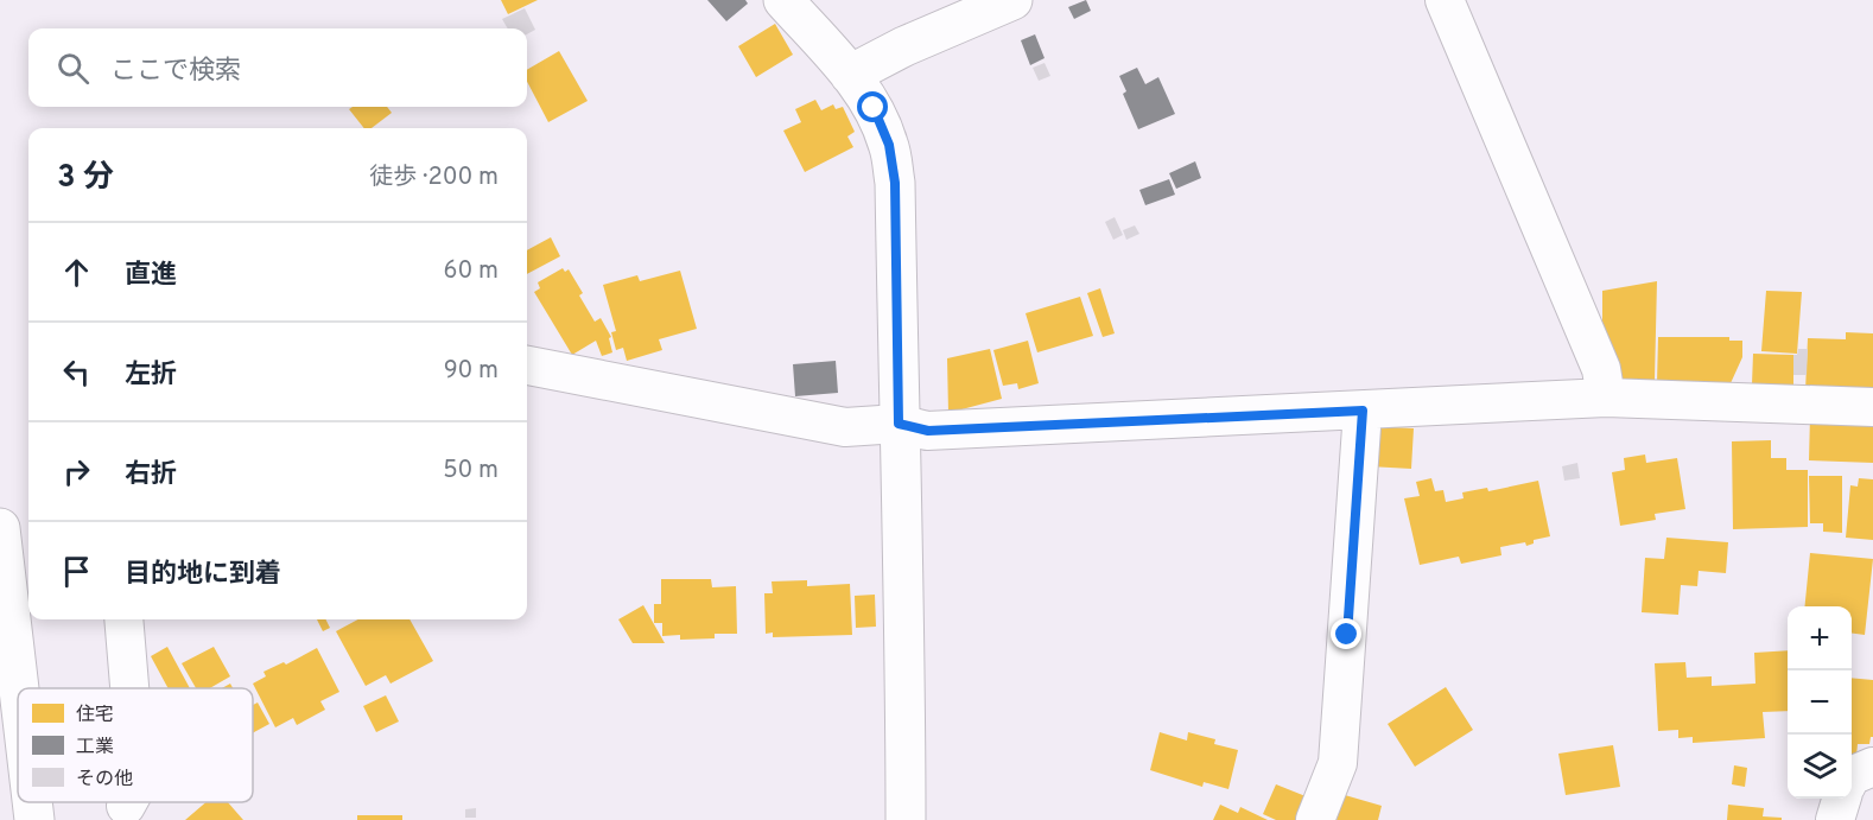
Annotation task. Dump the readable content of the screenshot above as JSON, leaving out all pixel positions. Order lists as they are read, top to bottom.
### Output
{
  "legend": ["住宅", "工業", "その他"],
  "page": {
    "search": "ここで検索",
    "heading": ["3 分", "徒歩 · 200 m"],
    "list": [
      ["直進", "60 m"],
      ["左折", "90 m"],
      ["右折", "50 m"],
      "目的地に到着"
    ],
    "map_buttons": ["+", "−"]
  }
}
